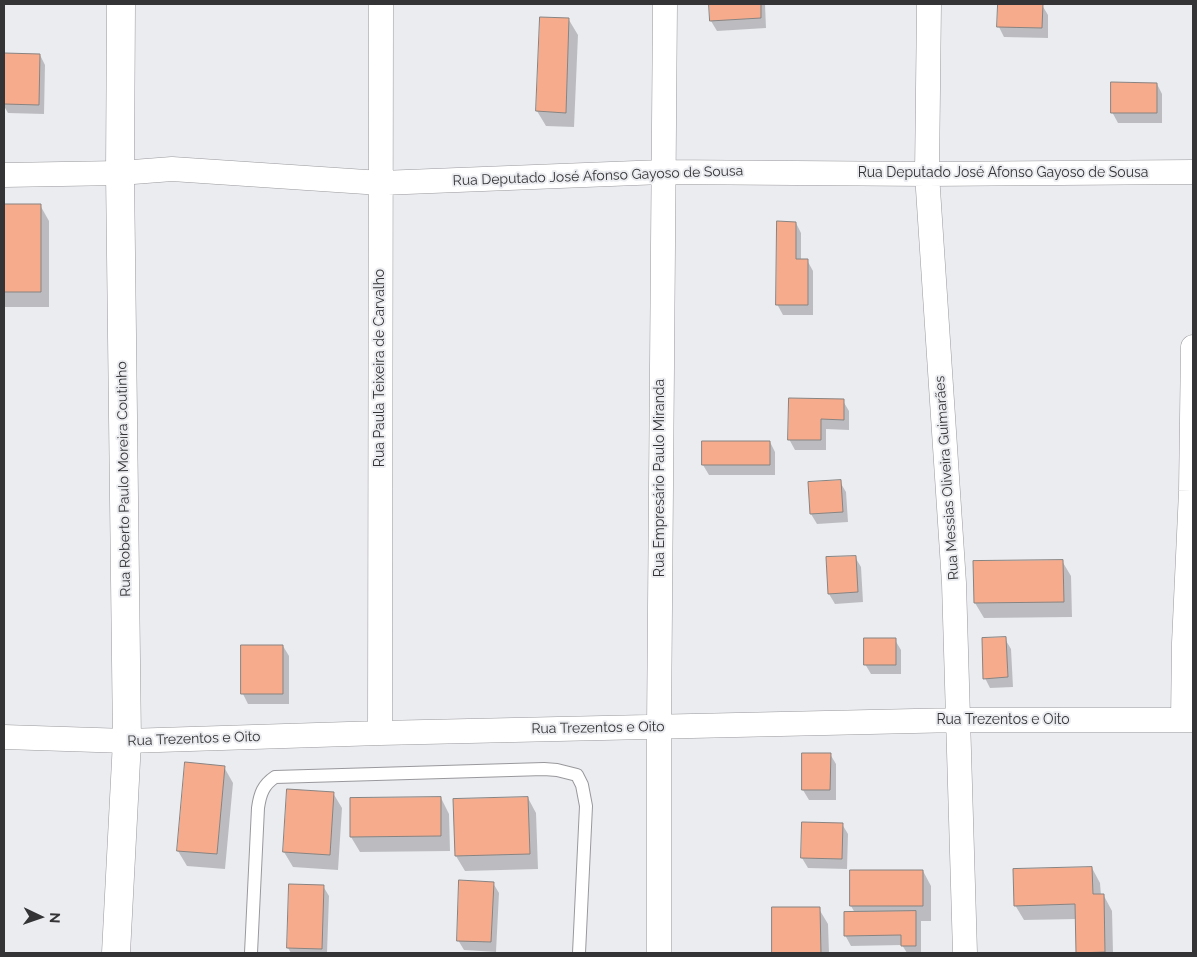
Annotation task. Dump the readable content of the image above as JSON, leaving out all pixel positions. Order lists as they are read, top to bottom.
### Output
{
  "streets": {
    "street": [
      "Rua Deputado José Afonso Gayoso de Sousa",
      "Rua Paula Teixeira de Carvalho",
      "Rua Empresário Paulo Miranda",
      "Rua Messias Oliveira Guimarães",
      "Rua Roberto Paulo Moreira Coutinho",
      "Rua Trezentos e Oito"
    ]
  },
  "crossings": [
    ["Rua Deputado José Afonso Gayoso de Sousa", "Rua Paula Teixeira de Carvalho"],
    ["Rua Deputado José Afonso Gayoso de Sousa", "Rua Empresário Paulo Miranda"],
    ["Rua Deputado José Afonso Gayoso de Sousa", "Rua Messias Oliveira Guimarães"],
    ["Rua Deputado José Afonso Gayoso de Sousa", "Rua Roberto Paulo Moreira Coutinho"],
    ["Rua Paula Teixeira de Carvalho", "Rua Trezentos e Oito"],
    ["Rua Empresário Paulo Miranda", "Rua Trezentos e Oito"],
    ["Rua Messias Oliveira Guimarães", "Rua Trezentos e Oito"],
    ["Rua Roberto Paulo Moreira Coutinho", "Rua Trezentos e Oito"]
  ],
  "north": "right"
}
